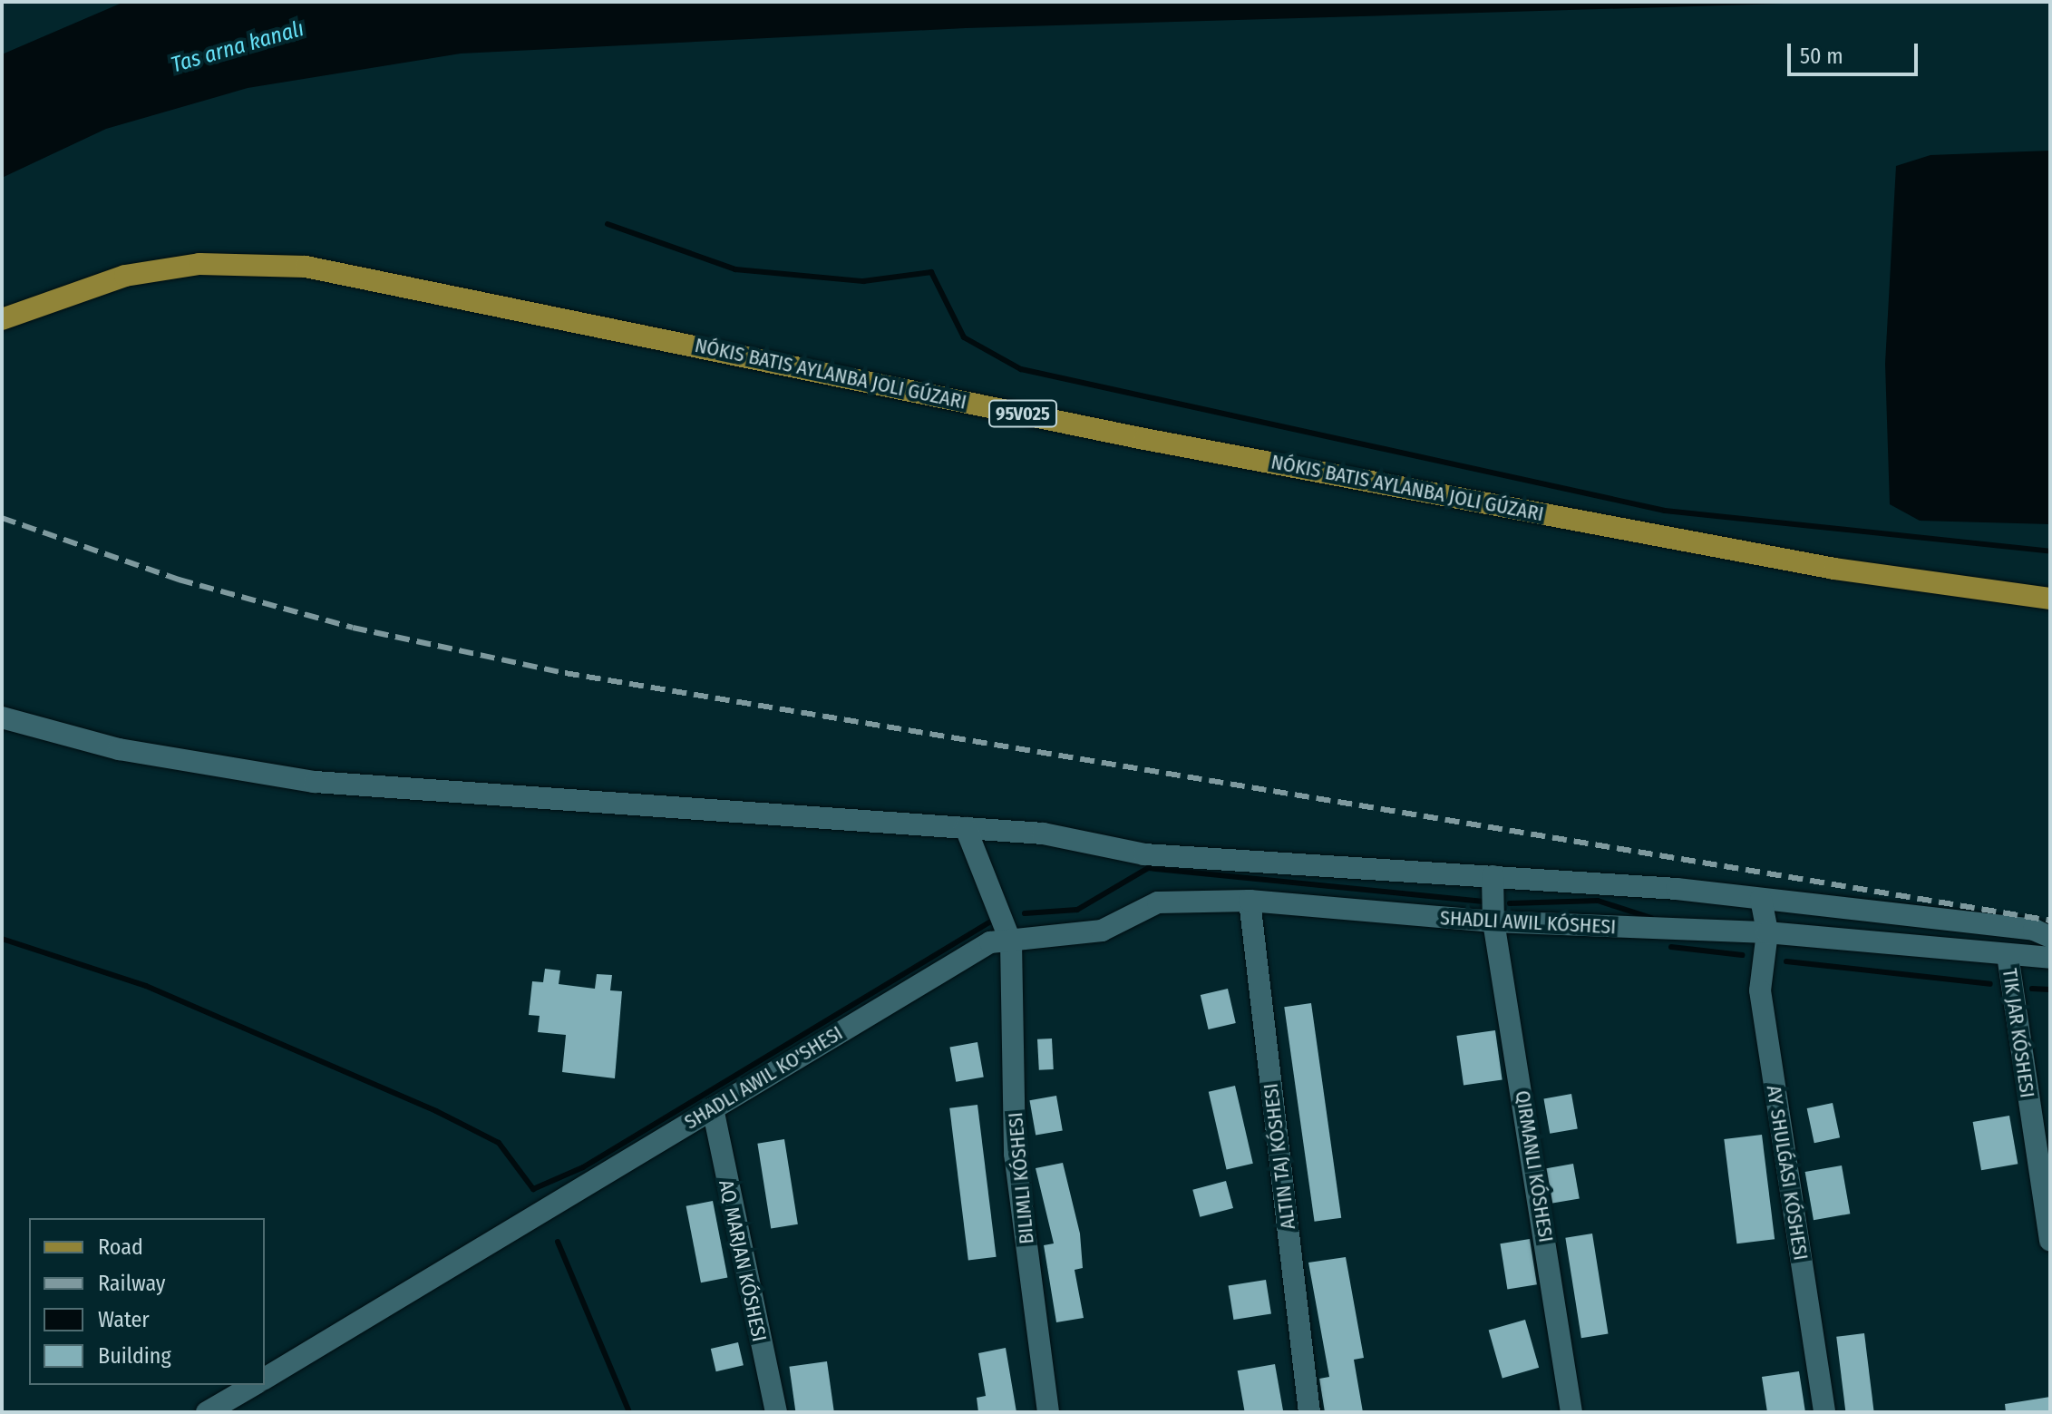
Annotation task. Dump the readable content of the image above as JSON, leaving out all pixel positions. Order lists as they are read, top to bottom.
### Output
{
  "streets": {
    "main road": ["95V025"],
    "street": [
      "TIK JAR KÓSHESI",
      "SHADLI AWIL KO'SHESI",
      "BILIMLI KÓSHESI",
      "AQ MARJAN KÓSHESI"
    ]
  },
  "crossings": [
    ["TIK JAR KÓSHESI", "SHADLI AWIL KO'SHESI"],
    ["SHADLI AWIL KO'SHESI", "BILIMLI KÓSHESI"],
    ["SHADLI AWIL KO'SHESI", "AQ MARJAN KÓSHESI"]
  ],
  "water": ["Tas arna kanalı"],
  "legend": [
    "Road",
    "Railway",
    "Water",
    "Building"
  ],
  "scale_bar": "50 m"
}
